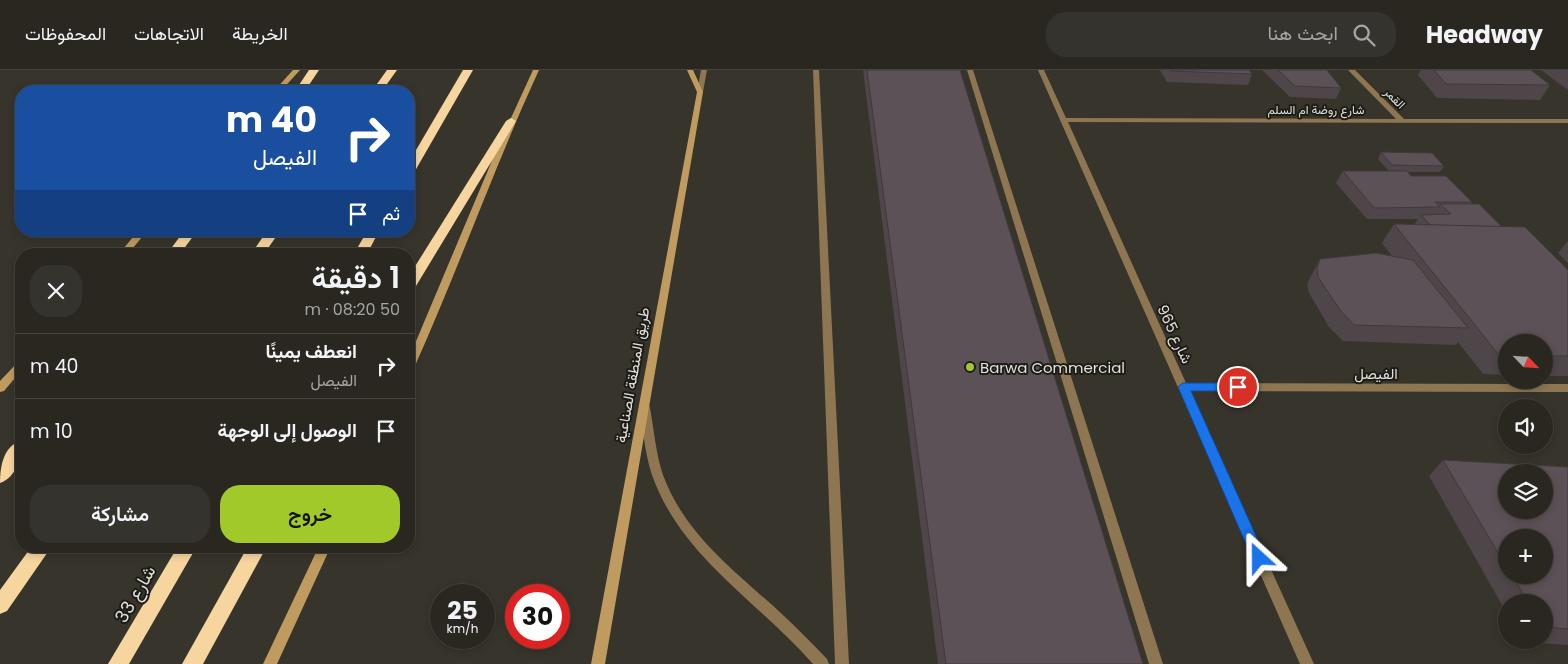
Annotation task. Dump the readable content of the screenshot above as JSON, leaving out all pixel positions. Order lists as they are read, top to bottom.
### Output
{
  "streets": {
    "highway": ["شارع 33"],
    "street": [
      "القمر",
      "شارع روضة ام السلم",
      "شارع 965",
      "الفيصل",
      "طريق المنطقة الصناعية"
    ]
  },
  "crossings": [
    ["القمر", "شارع روضة ام السلم"],
    ["شارع روضة ام السلم", "شارع 965"],
    ["شارع 965", "الفيصل"]
  ],
  "places": ["Barwa Commercial"],
  "north": "bottom right",
  "page": {
    "header": "Headway",
    "search": "ابحث هنا",
    "nav": ["الخريطة", "الاتجاهات", "المحفوظات"],
    "turn": ["40 m", "الفيصل"],
    "then": "ثم",
    "heading": ["1 دقيقة", "50 m · 08:20"],
    "list": [
      {
        "name": "انعطف يمينًا",
        "note": "الفيصل",
        "value": "40 m"
      },
      {
        "name": "الوصول إلى الوجهة",
        "value": "10 m"
      }
    ],
    "map_buttons": ["+", "−"],
    "buttons": ["خروج", "مشاركة"],
    "speed": "25 km/h",
    "limit": "30"
  }
}
